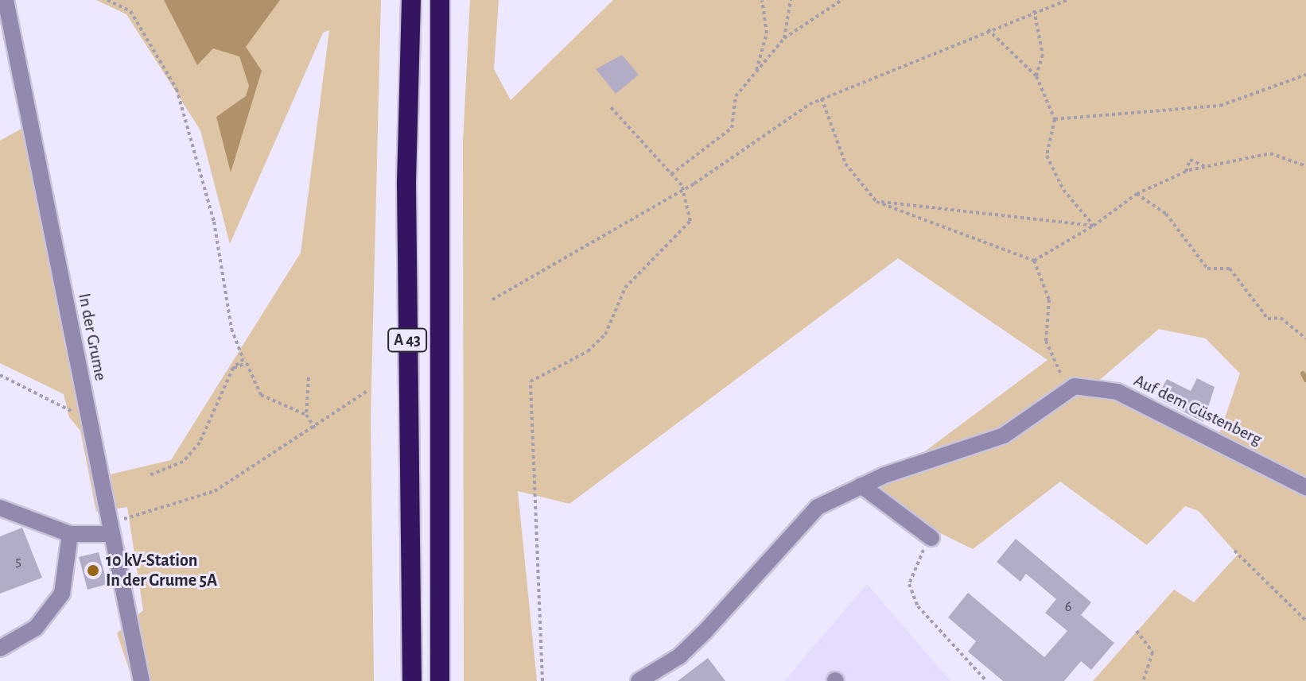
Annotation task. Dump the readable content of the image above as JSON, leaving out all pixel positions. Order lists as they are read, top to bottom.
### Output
{
  "streets": {
    "highway": ["A 43"],
    "lane": ["In der Grume", "Auf dem Güstenberg"]
  },
  "places": ["10 kV-Station In der Grume 5A"],
  "house_numbers": ["5", "6"]
}
